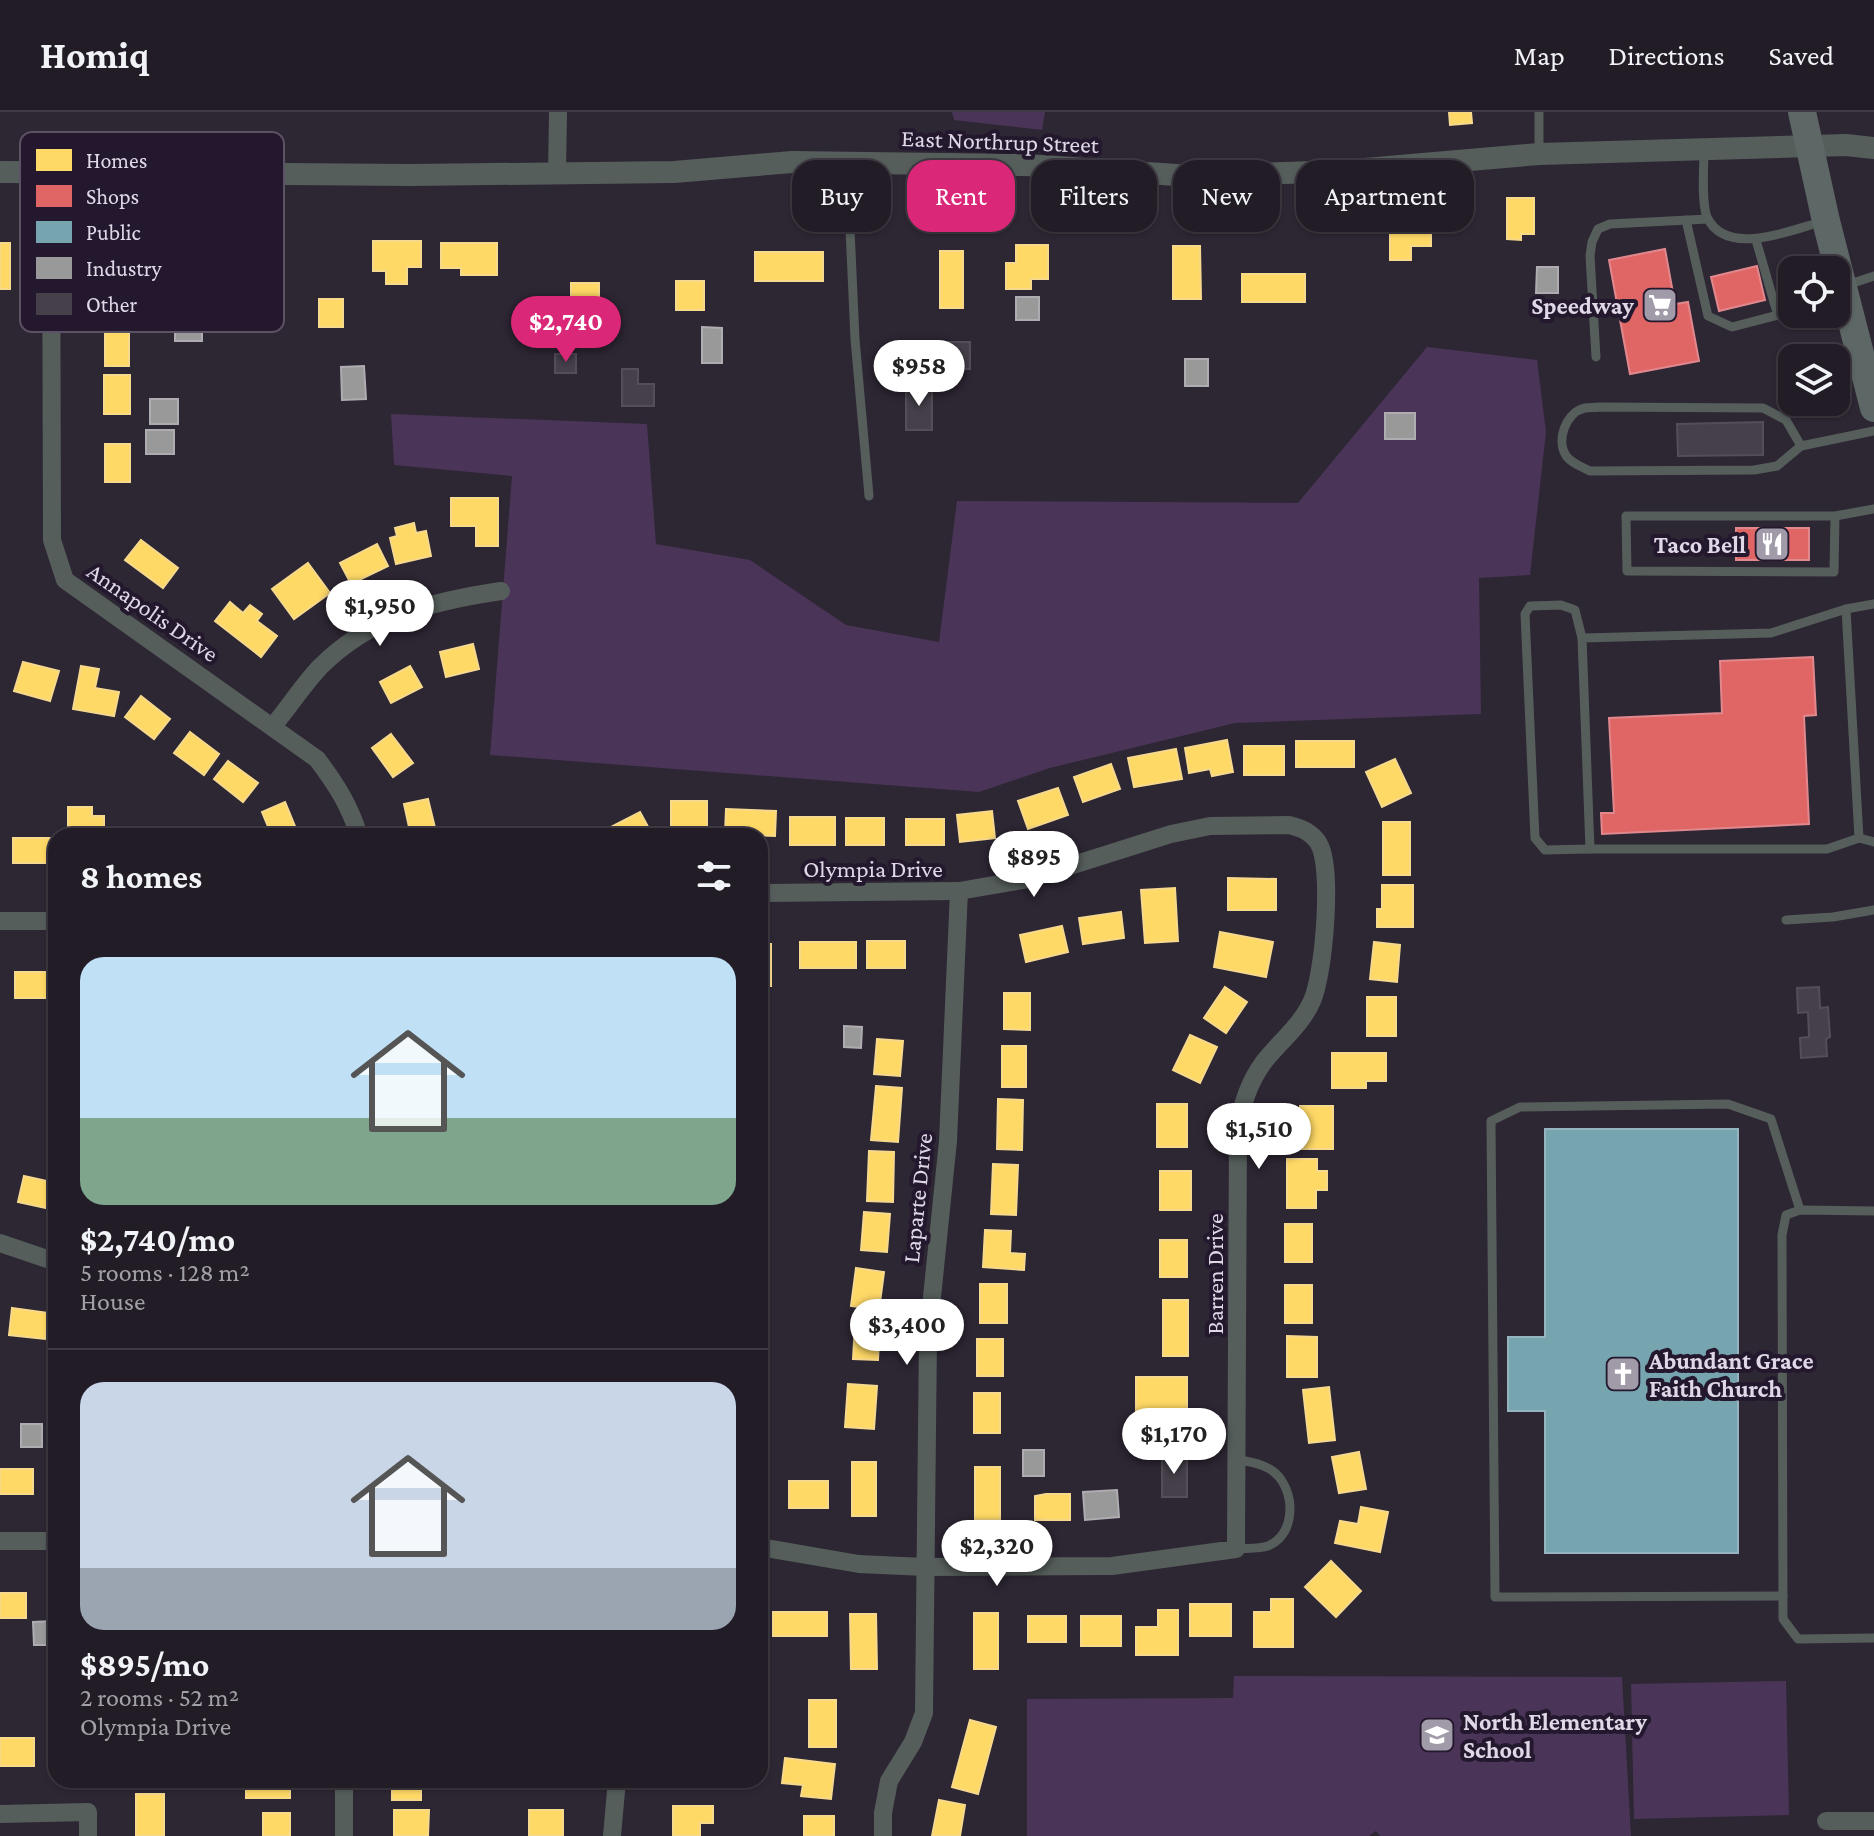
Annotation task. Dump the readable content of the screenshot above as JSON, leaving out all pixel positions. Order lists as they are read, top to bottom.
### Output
{
  "streets": {
    "street": [
      "East Northrup Street",
      "Annapolis Drive",
      "Olympia Drive",
      "Laparte Drive",
      "Barren Drive"
    ]
  },
  "crossings": [
    ["Olympia Drive", "Laparte Drive"],
    ["Olympia Drive", "Barren Drive"]
  ],
  "places": {
    "supermarket": ["Speedway"],
    "restaurant": ["Taco Bell"],
    "church": ["Abundant Grace Faith Church"],
    "school or university": ["North Elementary School"]
  },
  "legend": [
    "Homes",
    "Shops",
    "Public",
    "Industry",
    "Other"
  ],
  "page": {
    "header": "Homiq",
    "nav": ["Map", "Directions", "Saved"],
    "chip": [
      "Buy",
      "Rent",
      "Filters",
      "New",
      "Apartment"
    ],
    "price": [
      "$2,740",
      "$958",
      "$1,950",
      "$895",
      "$1,510",
      "$3,400",
      "$1,170",
      "$2,320"
    ],
    "heading": "8 homes",
    "list": [
      {
        "name": "$2,740/mo",
        "note": "5 rooms · 128 m² · House"
      },
      {
        "name": "$895/mo",
        "note": "2 rooms · 52 m² · Olympia Drive"
      }
    ]
  }
}
